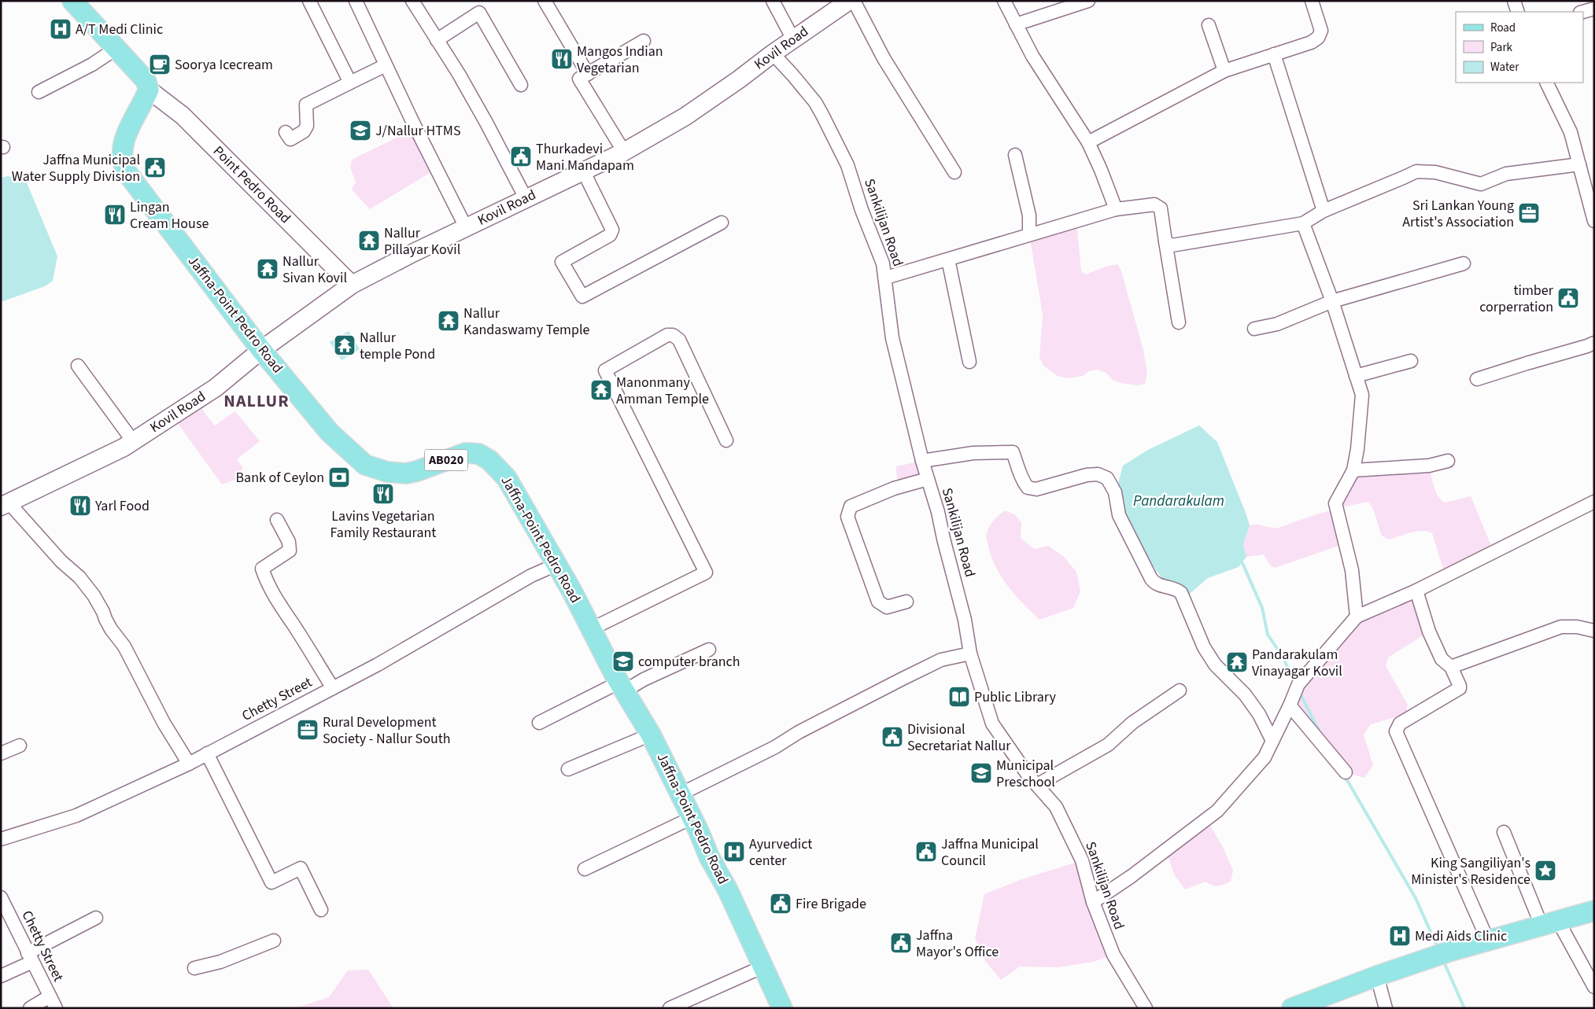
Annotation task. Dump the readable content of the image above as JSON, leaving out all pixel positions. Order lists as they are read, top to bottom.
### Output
{
  "streets": {
    "main road": ["Jaffna-Point Pedro Road", "AB020"],
    "street": [
      "Kovil Road",
      "Point Pedro Road",
      "Sankilijan Road",
      "Chetty Street"
    ]
  },
  "crossings": [
    ["Kovil Road", "Point Pedro Road"],
    ["Kovil Road", "Sankilijan Road"],
    ["Kovil Road", "Jaffna-Point Pedro Road"],
    ["Point Pedro Road", "Jaffna-Point Pedro Road"],
    ["Jaffna-Point Pedro Road", "Chetty Street"]
  ],
  "districts": ["NALLUR"],
  "water": ["Pandarakulam"],
  "places": {
    "hospital": ["A/T Medi Clinic", "Ayurvedict center", "Medi Aids Clinic"],
    "restaurant": [
      "Mangos Indian Vegetarian",
      "Lingan Cream House",
      "Lavins Vegetarian Family Restaurant",
      "Yarl Food"
    ],
    "cafe": ["Soorya Icecream"],
    "school or university": ["J/Nallur HTMS", "computer branch", "Municipal Preschool"],
    "public building": [
      "Thurkadevi Mani Mandapam",
      "Jaffna Municipal Water Supply Division",
      "timber corperration",
      "Divisional Secretariat Nallur",
      "Jaffna Municipal Council",
      "Fire Brigade",
      "Jaffna Mayor's Office"
    ],
    "office": ["Sri Lankan Young Artist's Association", "Rural Development Society - Nallur South"],
    "temple": [
      "Nallur Pillayar Kovil",
      "Nallur Sivan Kovil",
      "Nallur Kandaswamy Temple",
      "Nallur temple Pond",
      "Manonmany Amman Temple",
      "Pandarakulam Vinayagar Kovil"
    ],
    "bank": ["Bank of Ceylon"],
    "library": ["Public Library"],
    "place": ["King Sangiliyan's Minister's Residence"]
  },
  "legend": ["Road", "Park", "Water"]
}
